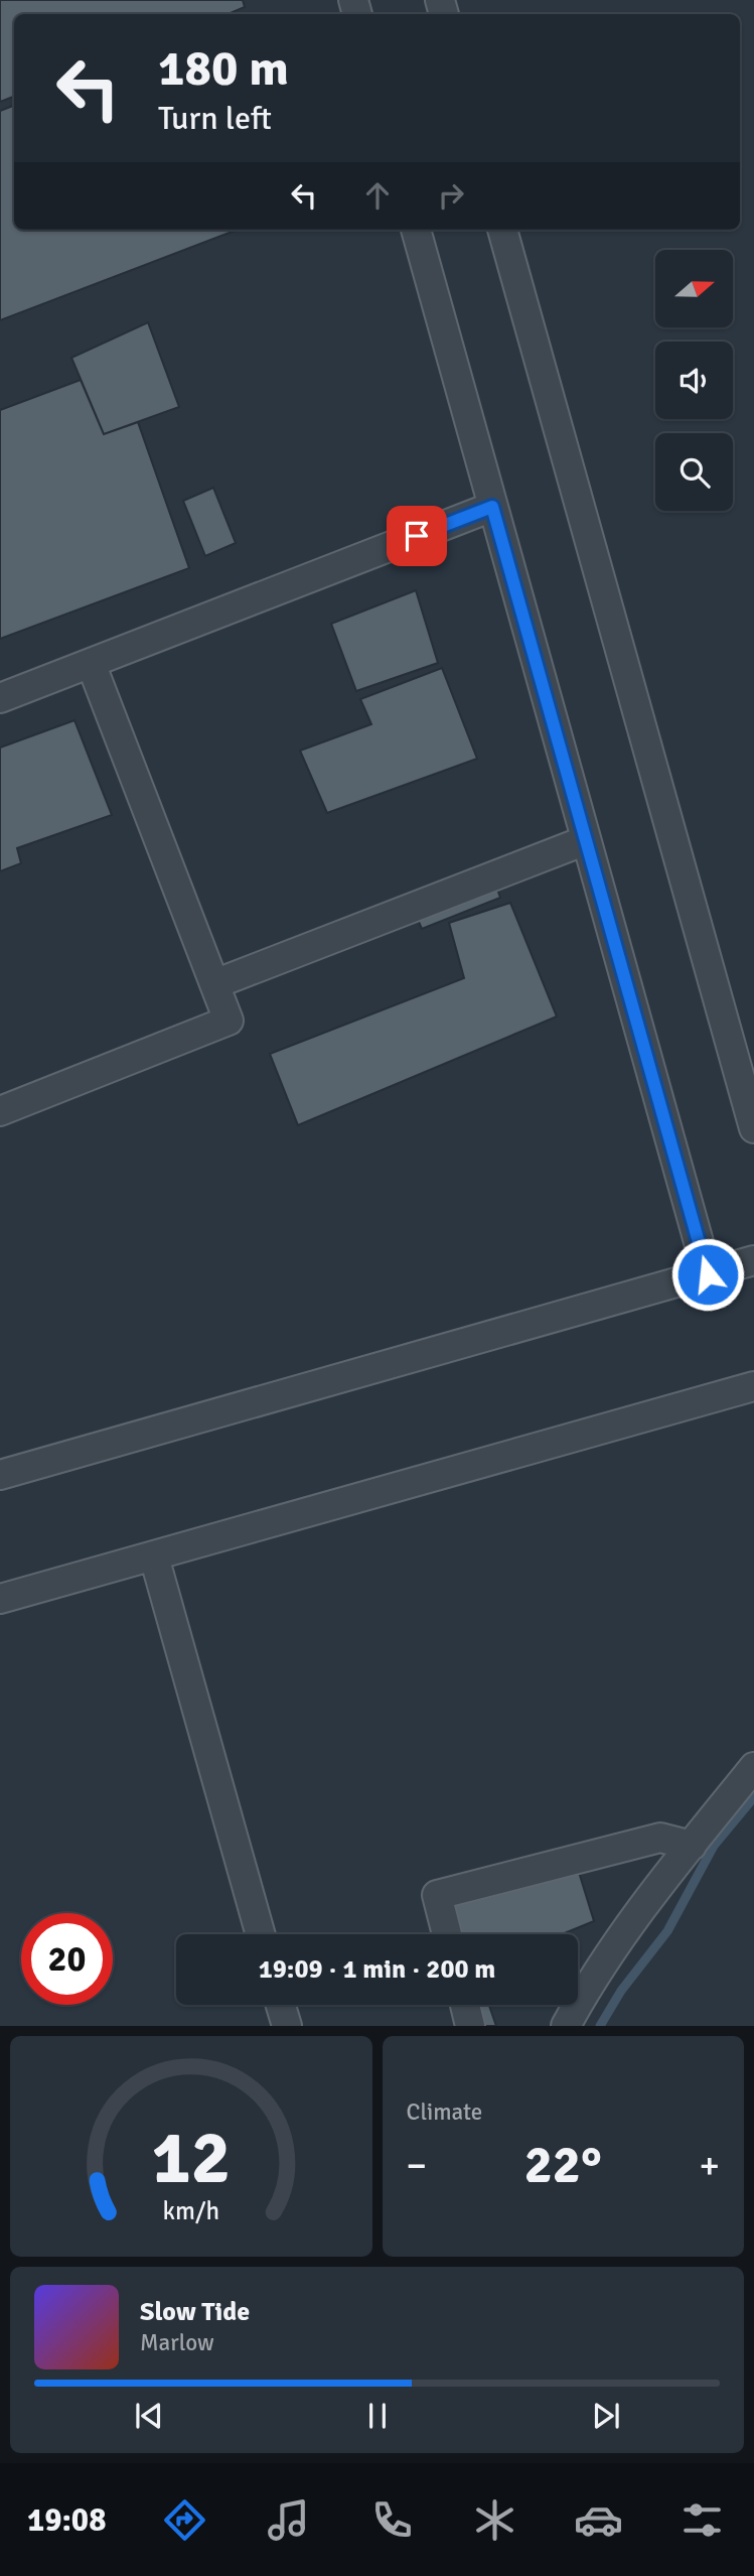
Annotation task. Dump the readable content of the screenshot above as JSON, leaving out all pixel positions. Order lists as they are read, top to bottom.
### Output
{
  "north": "right",
  "page": {
    "turn": ["180 m", "Turn left"],
    "limit": "20",
    "trip": "19:09 · 1 min · 200 m",
    "tile": "Climate",
    "heat": ["−", "22°", "+"],
    "song": ["Slow Tide", "Marlow"],
    "tabs": "19:08",
    "gauge": ["12", "km/h"]
  }
}
